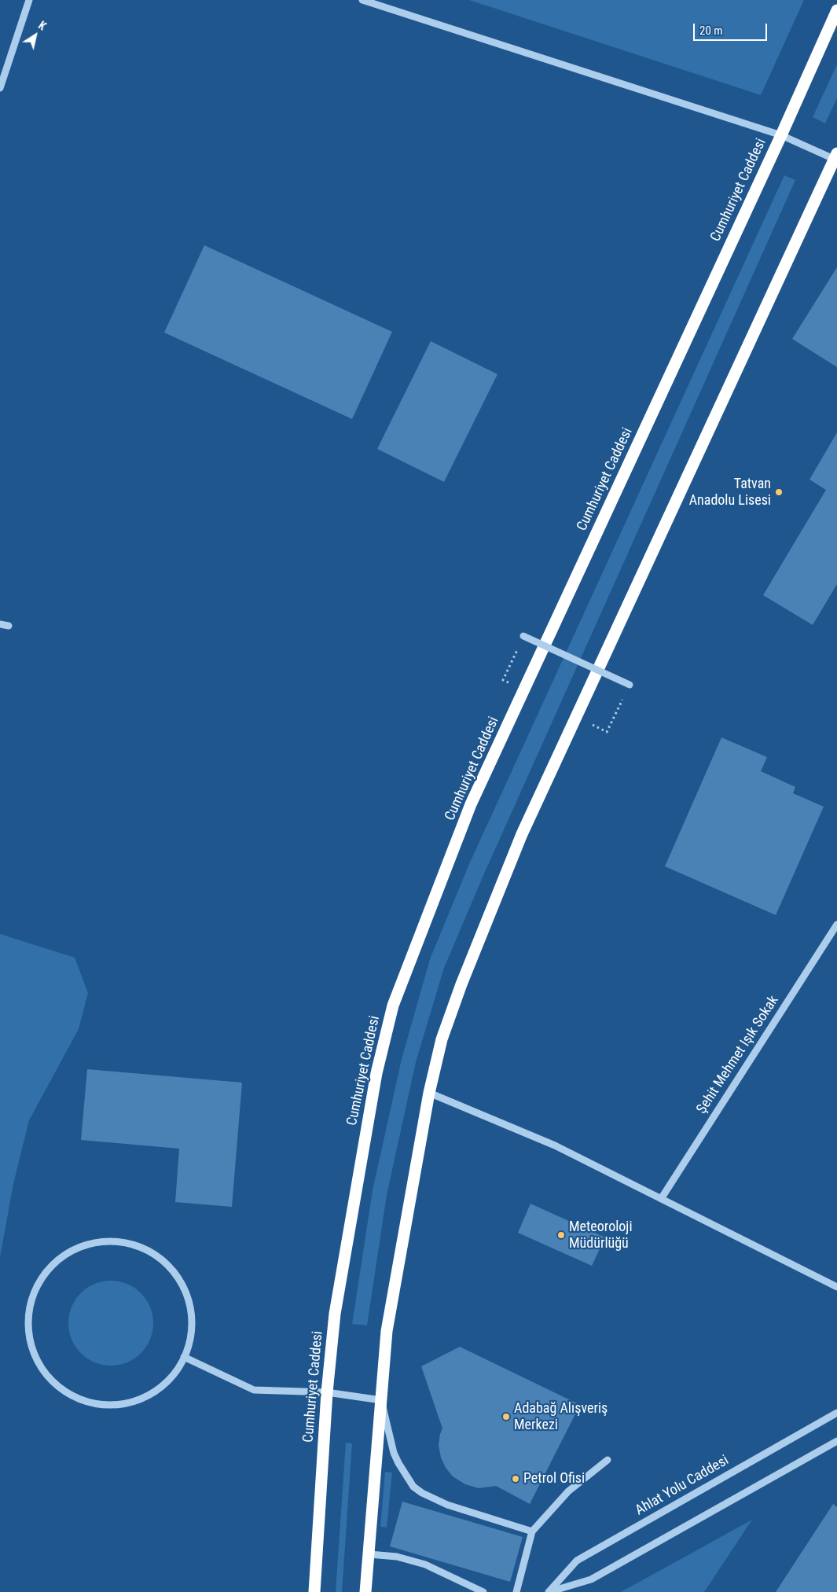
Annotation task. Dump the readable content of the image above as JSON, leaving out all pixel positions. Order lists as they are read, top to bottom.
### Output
{
  "streets": {
    "highway": ["Cumhuriyet Caddesi"],
    "street": ["Şehit Mehmet Işık Sokak", "Ahlat Yolu Caddesi"]
  },
  "places": [
    "Tatvan Anadolu Lisesi",
    "Meteoroloji Müdürlüğü",
    "Adabağ Alışveriş Merkezi",
    "Petrol Ofisi"
  ],
  "scale_bar": "20 m",
  "north": "top right"
}
